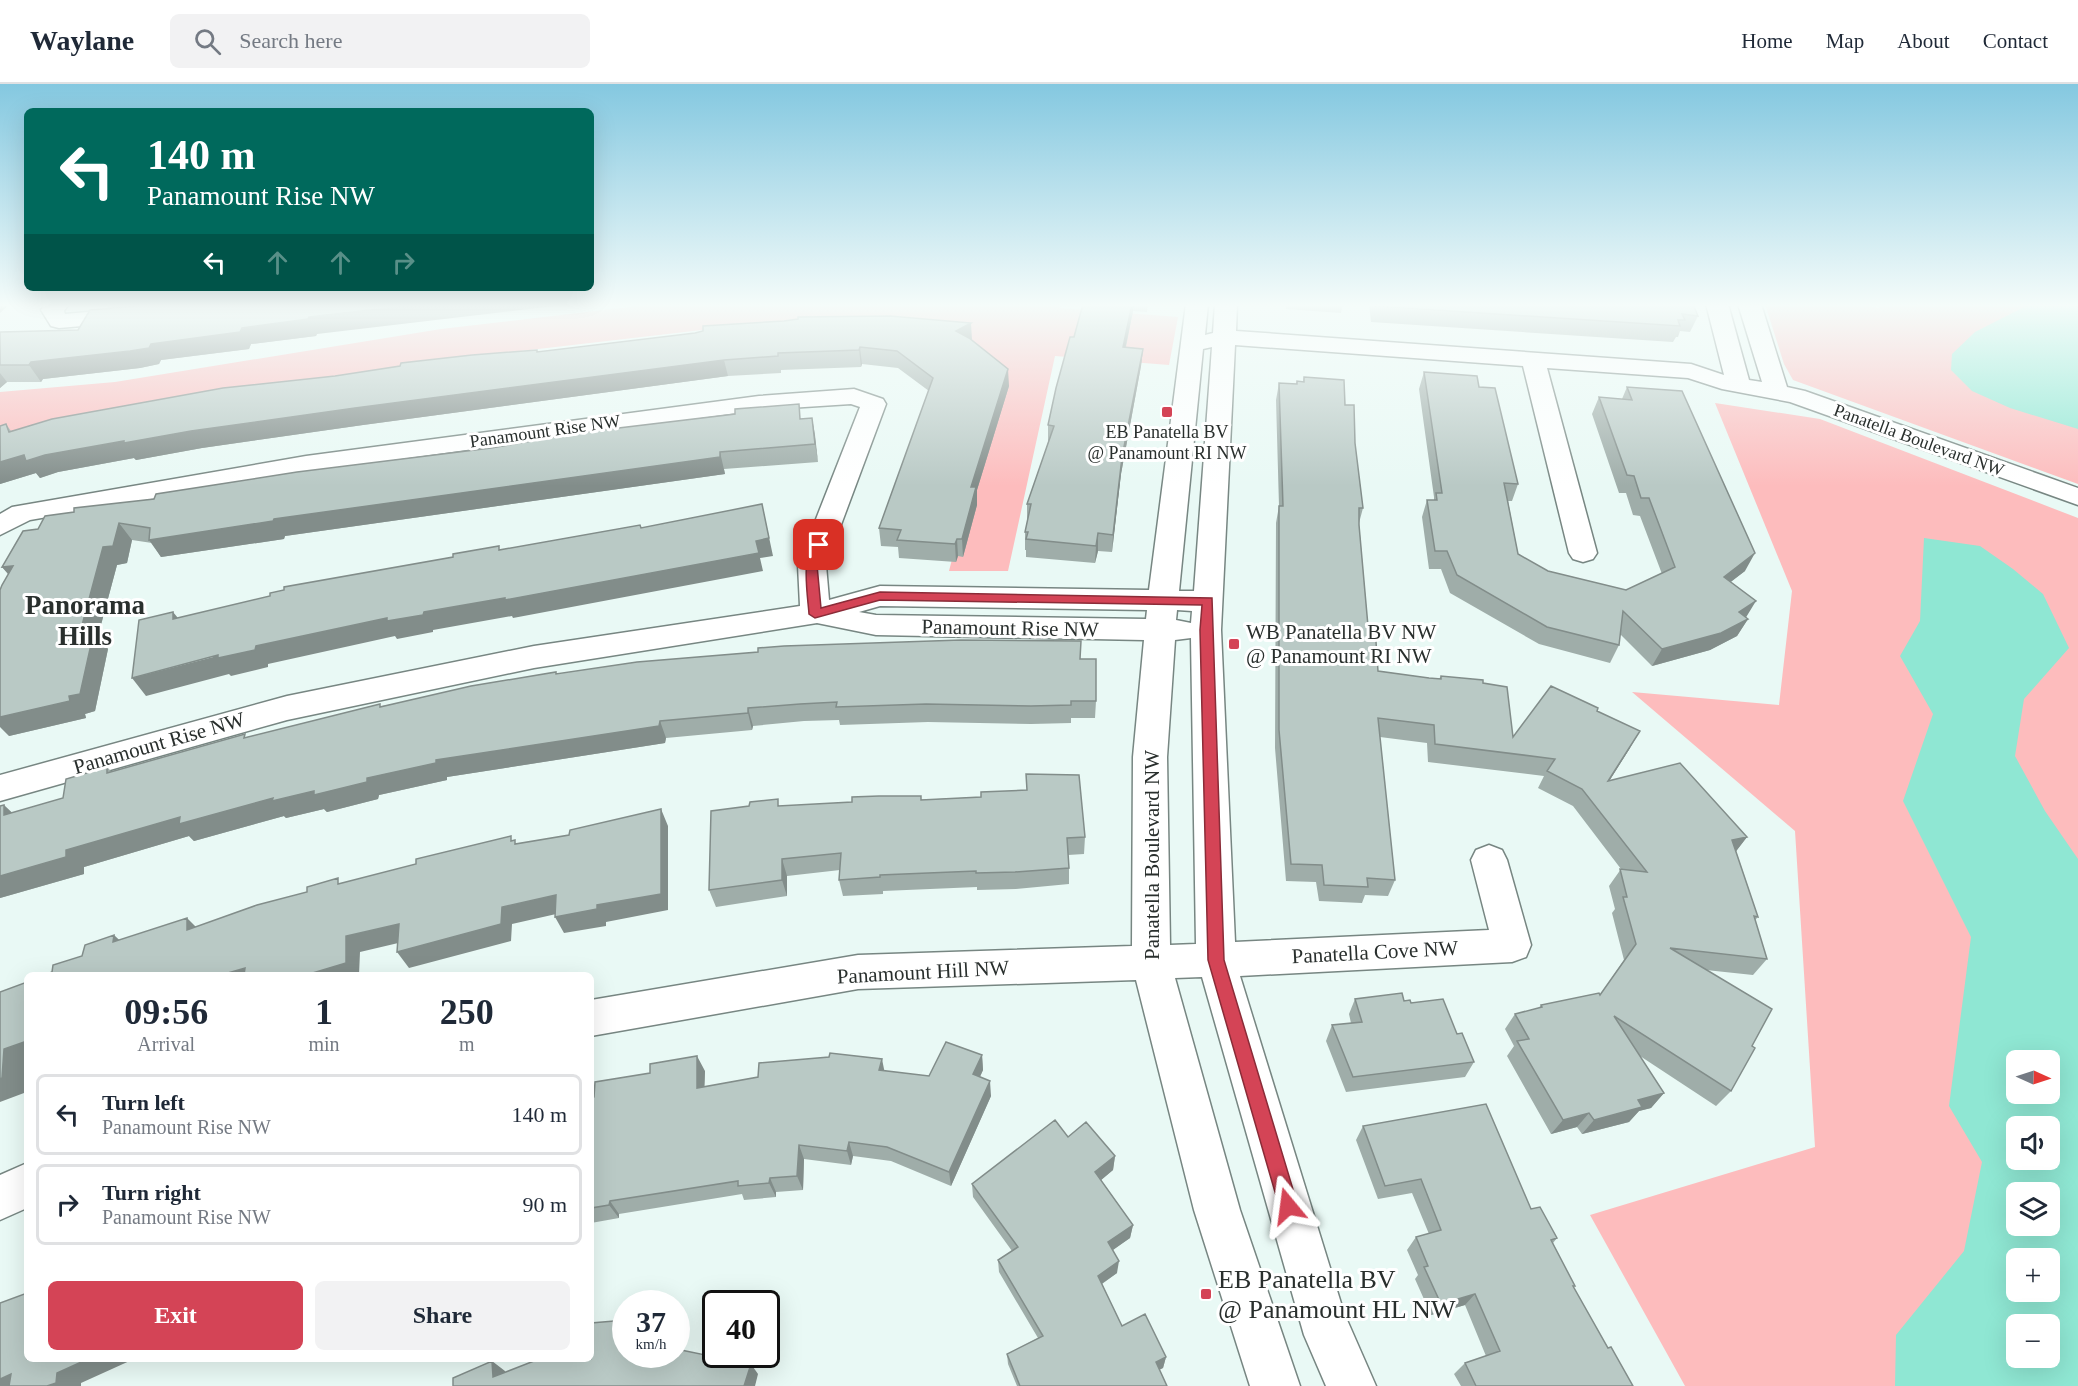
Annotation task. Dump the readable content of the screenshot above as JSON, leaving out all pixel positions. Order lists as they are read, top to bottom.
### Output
{
  "streets": {
    "street": [
      "Panamount Rise NW",
      "Panatella Boulevard NW",
      "Panatella Cove NW",
      "Panamount Hill NW"
    ]
  },
  "crossings": [
    ["Panamount Rise NW", "Panatella Boulevard NW"],
    ["Panatella Boulevard NW", "Panatella Cove NW"],
    ["Panatella Boulevard NW", "Panamount Hill NW"],
    ["Panatella Cove NW", "Panamount Hill NW"]
  ],
  "districts": ["Panorama Hills"],
  "places": {
    "transit": ["EB Panatella BV @ Panamount RI NW", "WB Panatella BV NW @ Panamount RI NW", "EB Panatella BV @ Panamount HL NW"]
  },
  "north": "right",
  "page": {
    "header": "Waylane",
    "search": "Search here",
    "nav": [
      "Home",
      "Map",
      "About",
      "Contact"
    ],
    "turn": ["140 m", "Panamount Rise NW"],
    "eta": [
      "09:56",
      "Arrival",
      "1",
      "min",
      "250",
      "m"
    ],
    "map_buttons": ["+", "−"],
    "list": [
      {
        "name": "Turn left",
        "note": "Panamount Rise NW",
        "value": "140 m"
      },
      {
        "name": "Turn right",
        "note": "Panamount Rise NW",
        "value": "90 m"
      }
    ],
    "buttons": ["Exit", "Share"],
    "speed": "37 km/h",
    "limit": "40"
  }
}
